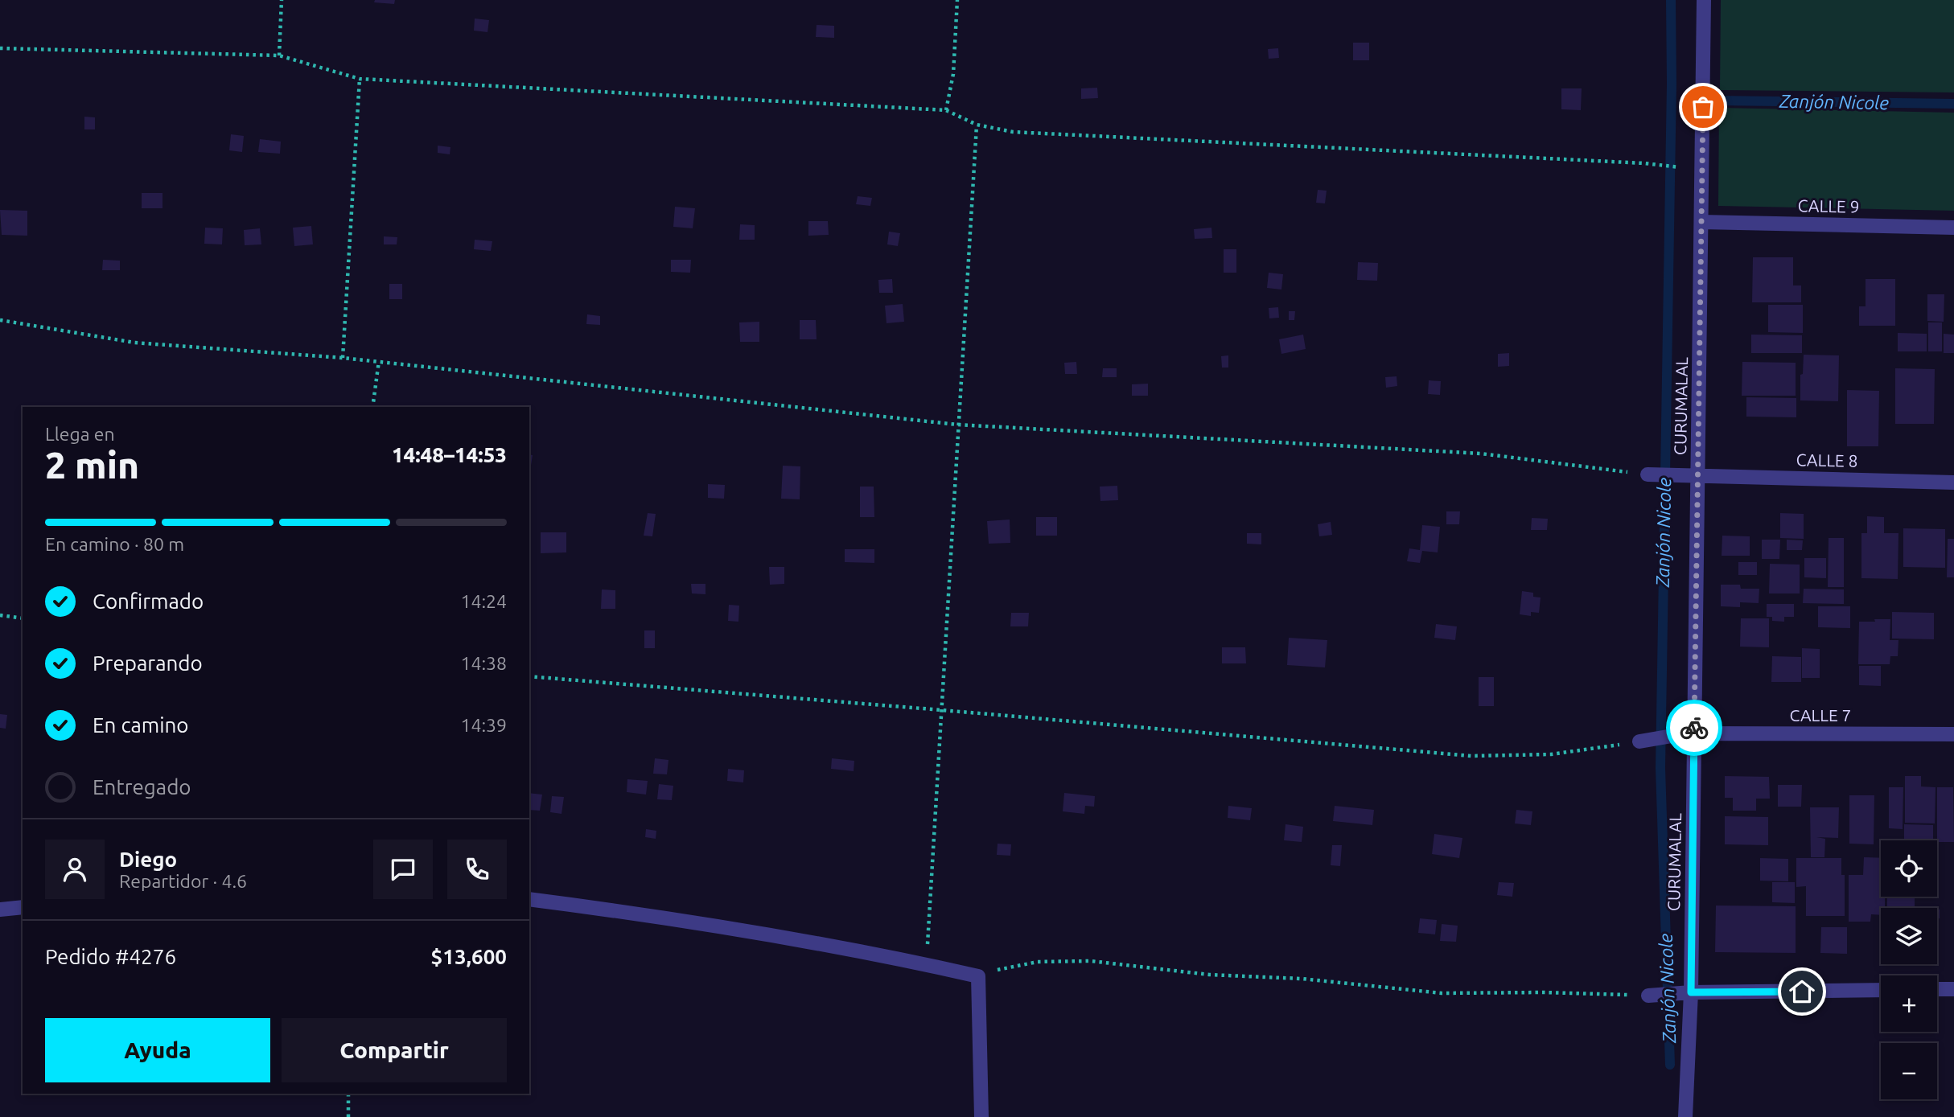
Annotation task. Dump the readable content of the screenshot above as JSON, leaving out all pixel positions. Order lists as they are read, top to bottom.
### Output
{
  "streets": {
    "street": [
      "CALLE 9",
      "CURUMALAL",
      "CALLE 8",
      "CALLE 7"
    ]
  },
  "crossings": [
    ["CALLE 9", "CURUMALAL"],
    ["CURUMALAL", "CALLE 8"],
    ["CURUMALAL", "CALLE 7"]
  ],
  "water": ["Zanjón Nicole"],
  "page": {
    "heading": ["2 min", "Llega en", "14:48–14:53"],
    "panel": [
      "Diego",
      "Repartidor · 4.6",
      "Pedido #4276",
      "$13,600"
    ],
    "bar": "En camino · 80 m",
    "list": [
      ["Confirmado", "14:24"],
      ["Preparando", "14:38"],
      ["En camino", "14:39"],
      "Entregado"
    ],
    "map_buttons": ["+", "−"],
    "buttons": ["Ayuda", "Compartir"]
  }
}
